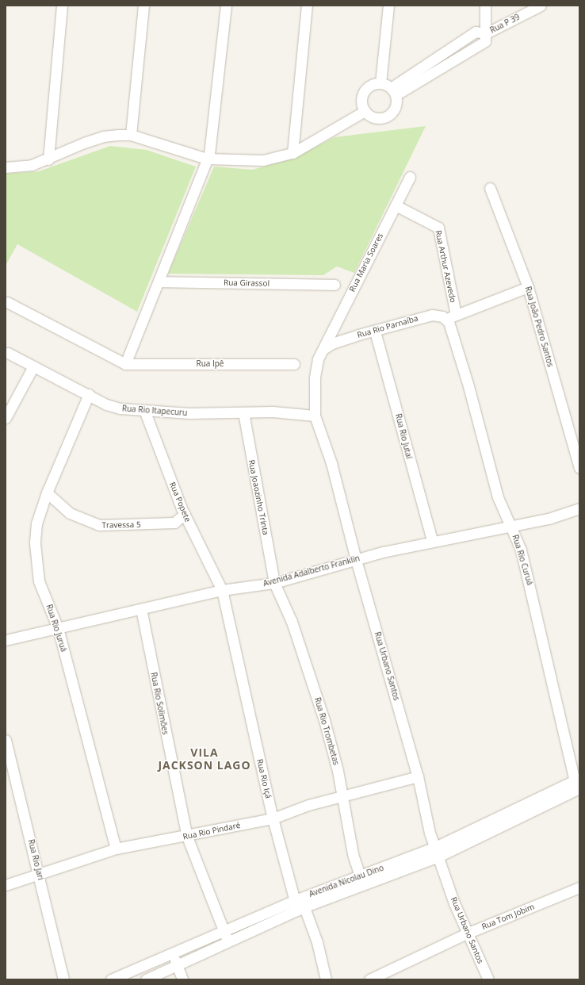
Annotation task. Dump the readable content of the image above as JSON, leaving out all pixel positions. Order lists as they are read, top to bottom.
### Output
{
  "streets": {
    "street": [
      "Rua P 39",
      "Rua Maria Soares",
      "Rua Arthur Azevedo",
      "Rua Girassol",
      "Rua Rio Parnaíba",
      "Rua João Pedro Santos",
      "Rua Ipê",
      "Rua Rio Itapecuru",
      "Rua Rio Jutaí",
      "Rua Joaozinho Trinta",
      "Rua Popete",
      "Travessa 5",
      "Rua Rio Curuá",
      "Avenida Adalberto Franklin",
      "Rua Rio Juruá",
      "Rua Urbano Santos",
      "Rua Rio Solimões",
      "Rua Rio Trombetas",
      "Rua Rio Içá",
      "Rua Rio Pindaré",
      "Rua Rio Jari",
      "Avenida Nicolau Dino",
      "Rua Tom Jobim"
    ]
  },
  "crossings": [
    ["Rua Maria Soares", "Rua Arthur Azevedo"],
    ["Rua Maria Soares", "Rua Rio Parnaíba"],
    ["Rua Maria Soares", "Rua Urbano Santos"],
    ["Rua Arthur Azevedo", "Rua Rio Parnaíba"],
    ["Rua Arthur Azevedo", "Rua Rio Curuá"],
    ["Rua Rio Parnaíba", "Rua Rio Jutaí"],
    ["Rua Rio Parnaíba", "Rua Rio Curuá"],
    ["Rua Rio Parnaíba", "Rua Urbano Santos"],
    ["Rua Rio Itapecuru", "Rua Joaozinho Trinta"],
    ["Rua Rio Itapecuru", "Rua Popete"],
    ["Rua Rio Itapecuru", "Rua Rio Juruá"],
    ["Rua Rio Itapecuru", "Rua Urbano Santos"],
    ["Rua Rio Jutaí", "Avenida Adalberto Franklin"],
    ["Rua Joaozinho Trinta", "Avenida Adalberto Franklin"],
    ["Rua Joaozinho Trinta", "Rua Rio Trombetas"],
    ["Rua Popete", "Travessa 5"],
    ["Rua Popete", "Avenida Adalberto Franklin"],
    ["Rua Popete", "Rua Rio Içá"],
    ["Travessa 5", "Rua Rio Juruá"],
    ["Rua Rio Curuá", "Avenida Adalberto Franklin"],
    ["Rua Rio Curuá", "Avenida Nicolau Dino"],
    ["Avenida Adalberto Franklin", "Rua Rio Juruá"],
    ["Avenida Adalberto Franklin", "Rua Urbano Santos"],
    ["Avenida Adalberto Franklin", "Rua Rio Solimões"],
    ["Avenida Adalberto Franklin", "Rua Rio Trombetas"],
    ["Avenida Adalberto Franklin", "Rua Rio Içá"],
    ["Rua Rio Juruá", "Rua Rio Pindaré"],
    ["Rua Urbano Santos", "Rua Rio Pindaré"],
    ["Rua Urbano Santos", "Avenida Nicolau Dino"],
    ["Rua Urbano Santos", "Rua Tom Jobim"],
    ["Rua Rio Solimões", "Rua Rio Pindaré"],
    ["Rua Rio Solimões", "Avenida Nicolau Dino"],
    ["Rua Rio Trombetas", "Rua Rio Pindaré"],
    ["Rua Rio Trombetas", "Avenida Nicolau Dino"],
    ["Rua Rio Içá", "Rua Rio Pindaré"],
    ["Rua Rio Içá", "Avenida Nicolau Dino"],
    ["Rua Rio Pindaré", "Rua Rio Jari"]
  ],
  "districts": ["VILA JACKSON LAGO"]
}
